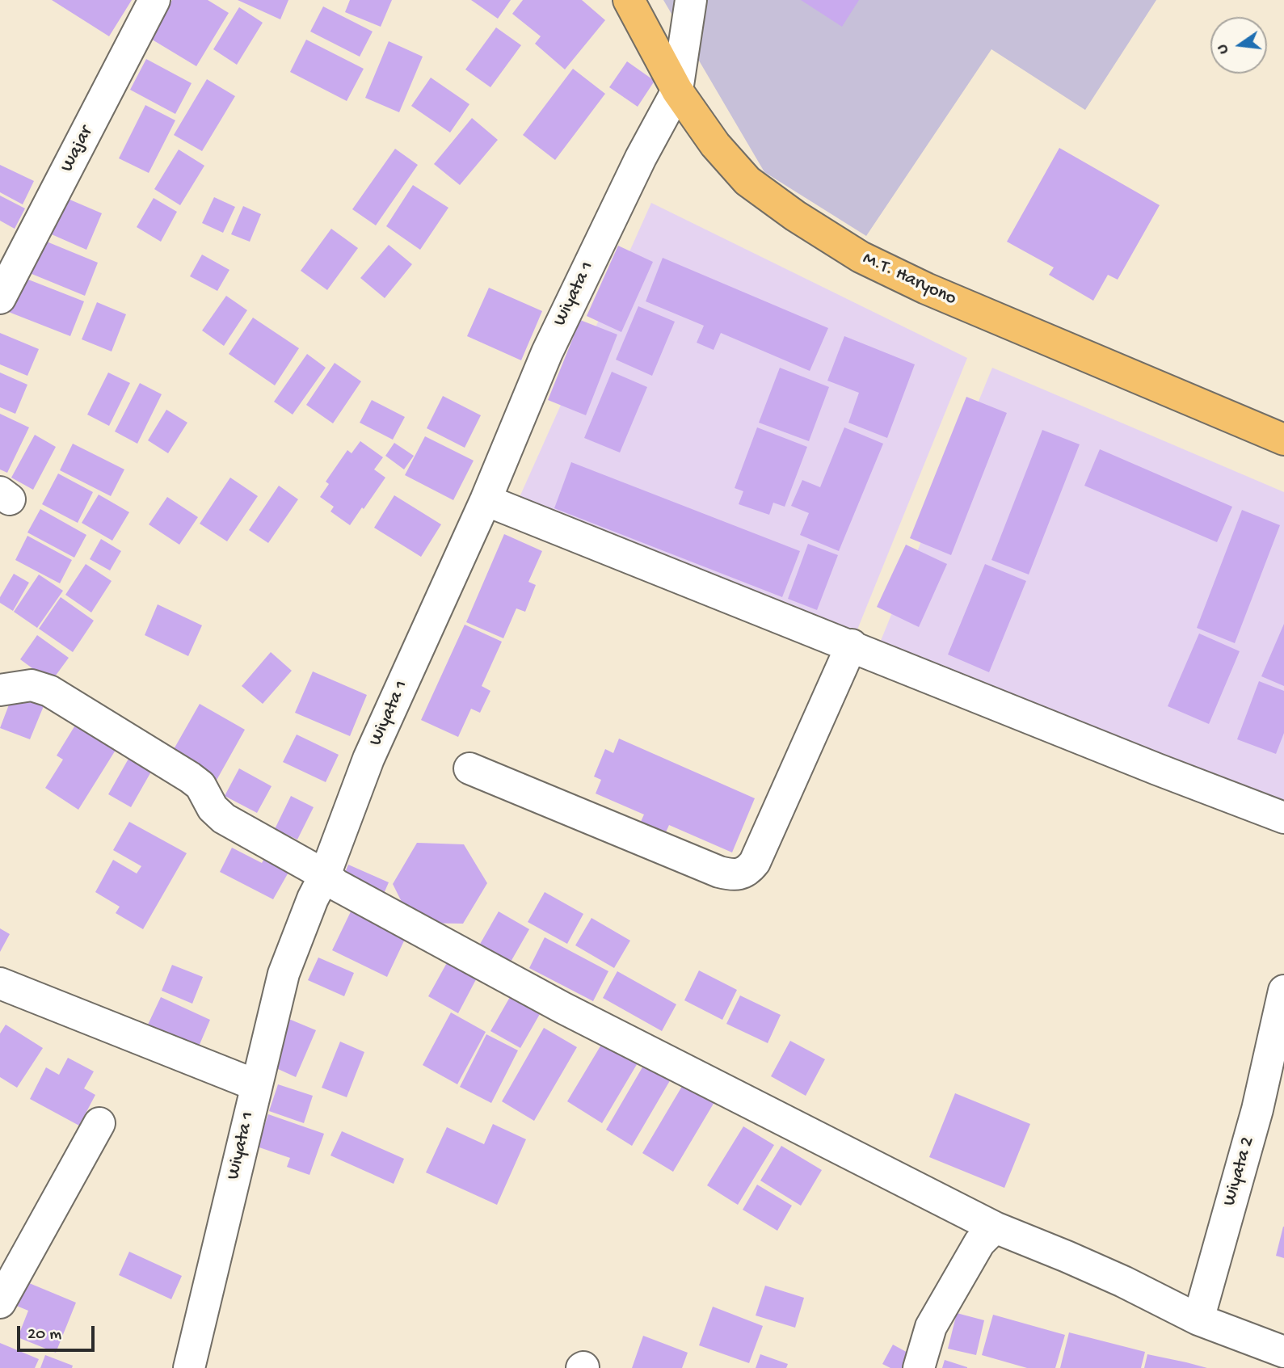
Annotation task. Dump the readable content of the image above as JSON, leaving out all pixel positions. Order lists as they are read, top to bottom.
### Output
{
  "streets": {
    "highway": ["M.T. Haryono"],
    "street": ["Wajar", "Wiyata 1", "Wiyata 2"]
  },
  "crossings": [
    ["M.T. Haryono", "Wiyata 1"]
  ],
  "scale_bar": "20 m",
  "north": "left"
}
